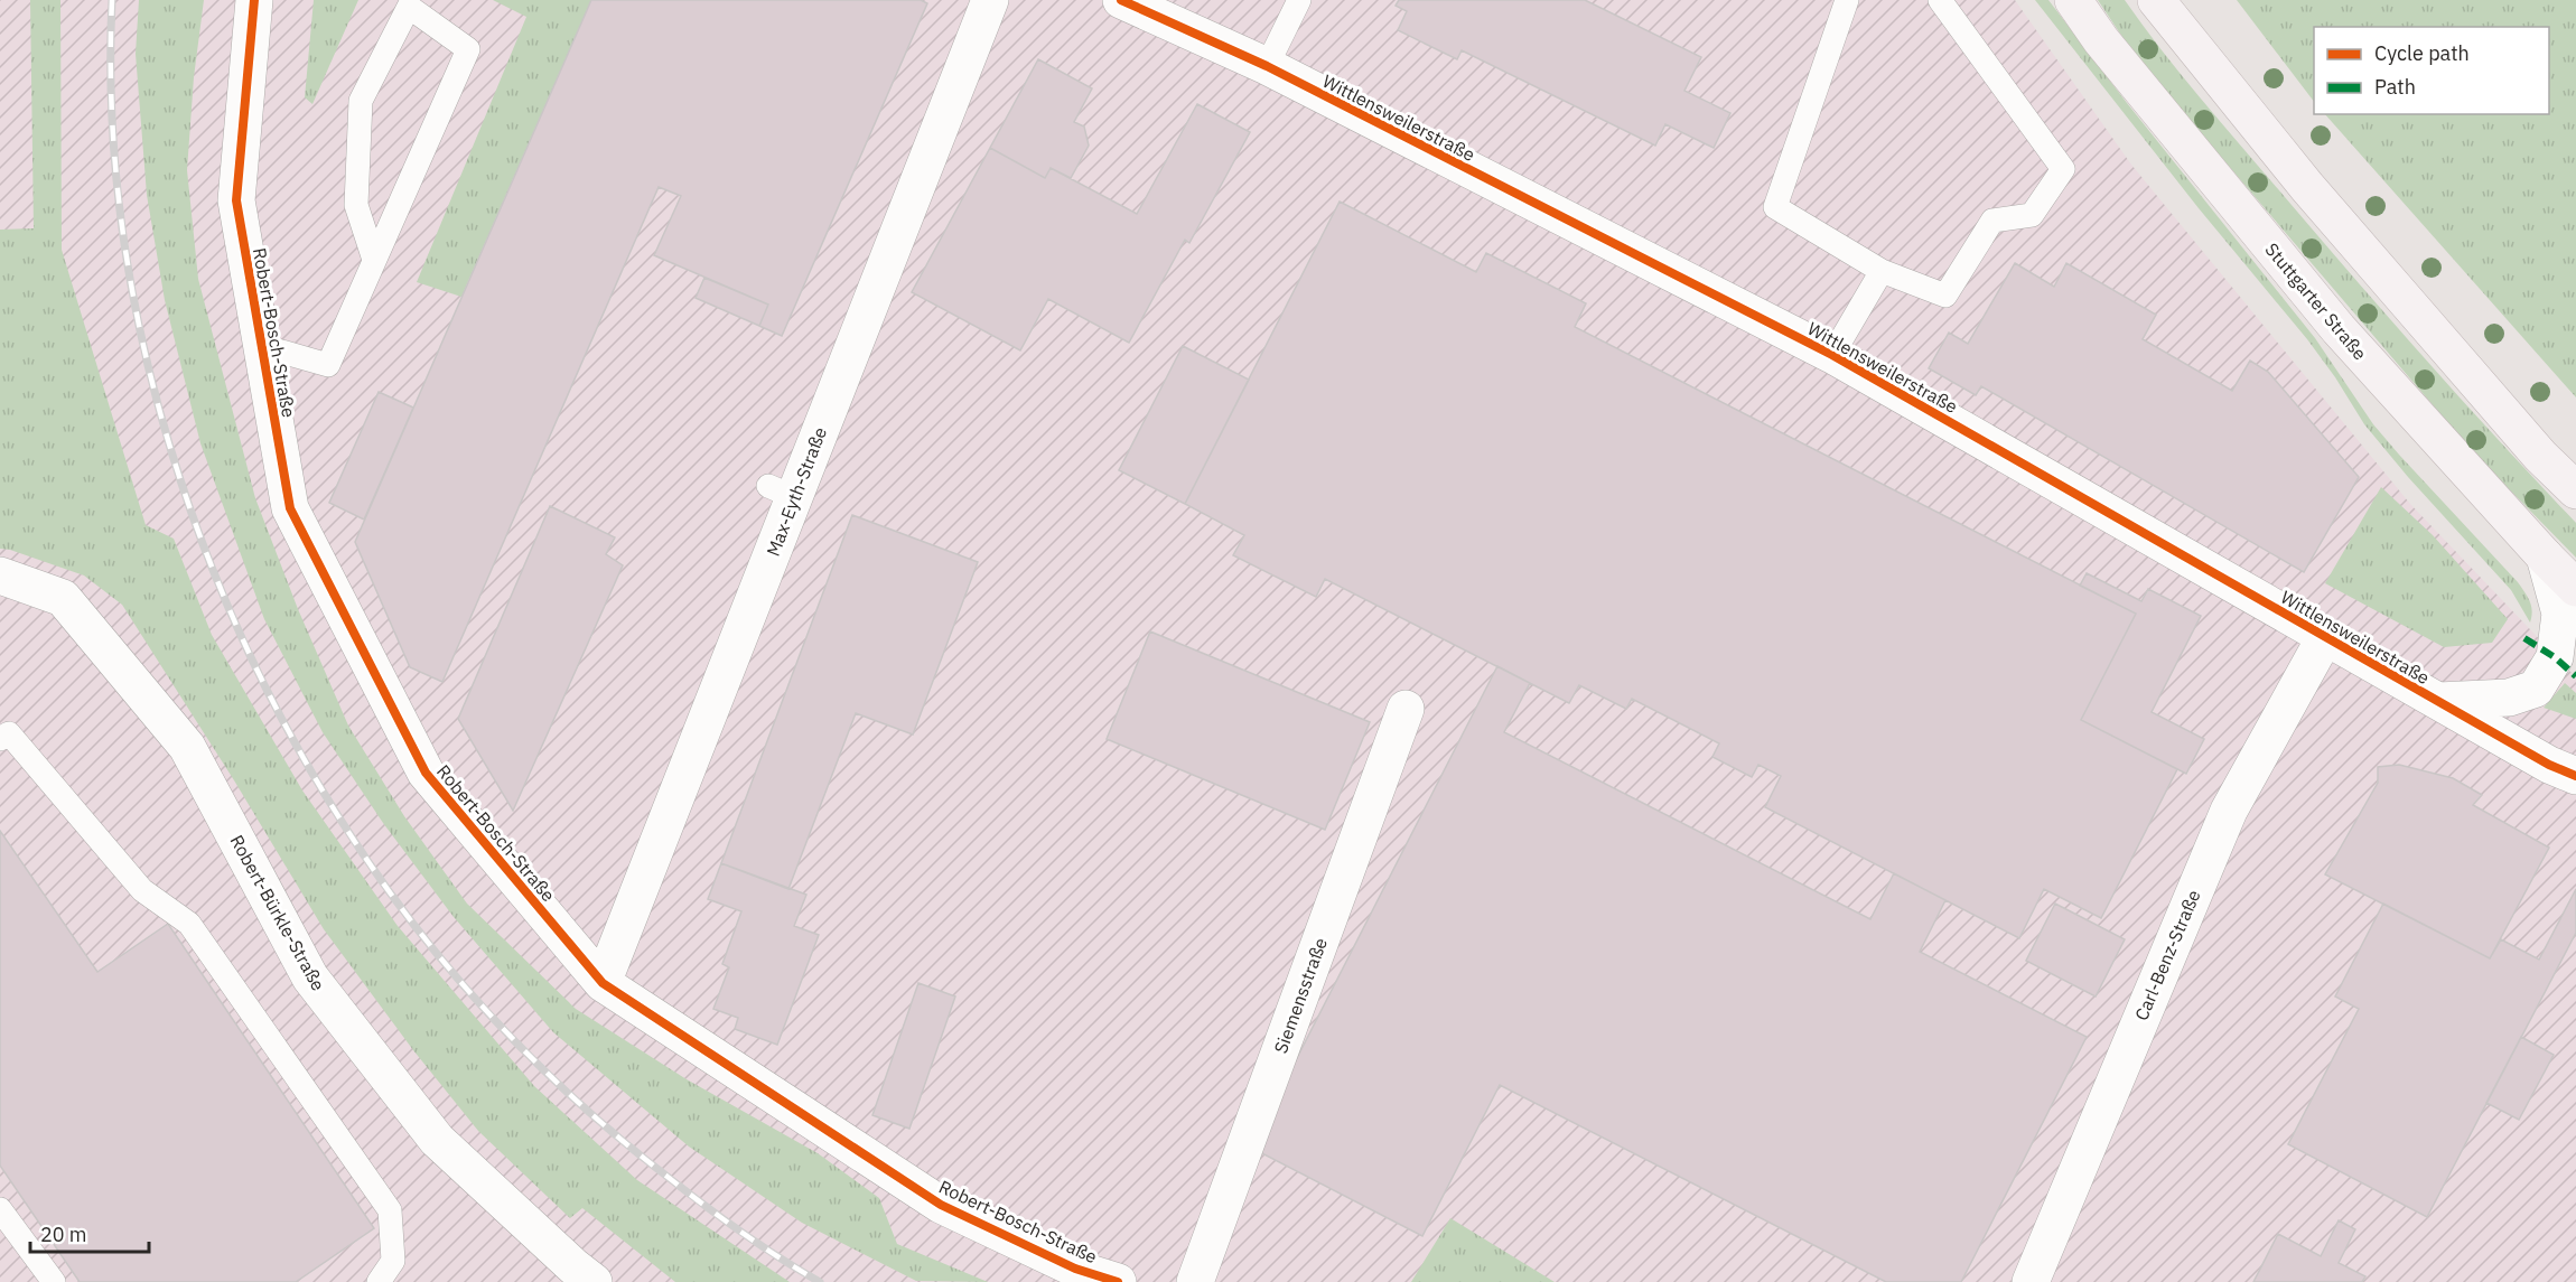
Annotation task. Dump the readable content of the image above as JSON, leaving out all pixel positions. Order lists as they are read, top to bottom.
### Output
{
  "streets": {
    "main road": ["Stuttgarter Straße"],
    "street": [
      "Wittlensweilerstraße",
      "Robert-Bosch-Straße",
      "Max-Eyth-Straße",
      "Robert-Bürkle-Straße",
      "Carl-Benz-Straße",
      "Siemensstraße"
    ]
  },
  "crossings": [
    ["Wittlensweilerstraße", "Stuttgarter Straße"],
    ["Wittlensweilerstraße", "Carl-Benz-Straße"],
    ["Robert-Bosch-Straße", "Max-Eyth-Straße"]
  ],
  "legend": ["Cycle path", "Path"],
  "scale_bar": "20 m"
}
